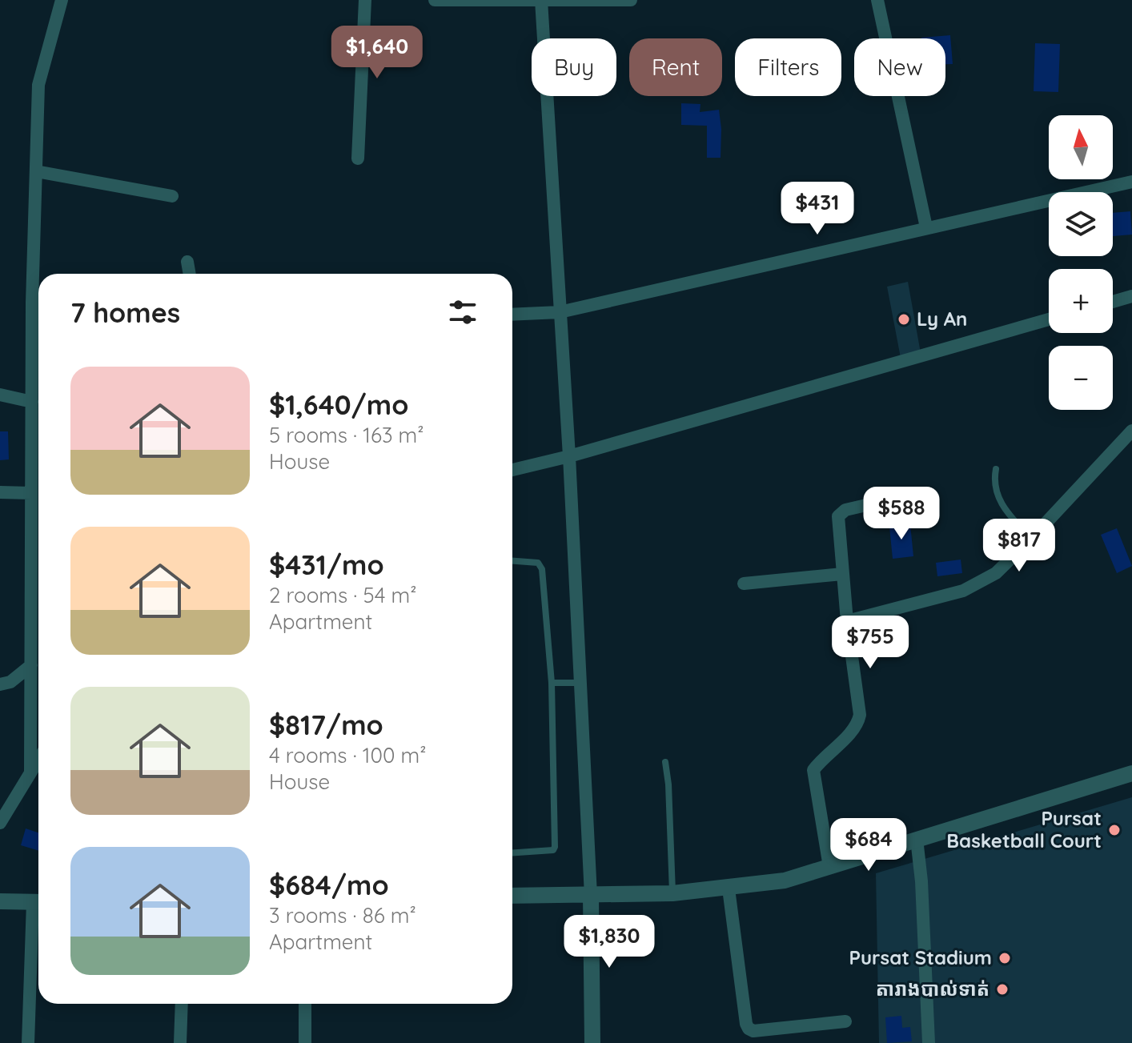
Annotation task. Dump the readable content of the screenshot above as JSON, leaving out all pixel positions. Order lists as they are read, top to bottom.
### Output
{
  "places": [
    "Ly An",
    "Pursat Basketball Court",
    "Pursat Stadium",
    "តារាងបាល់ទាត់"
  ],
  "north": "top",
  "page": {
    "price": [
      "$1,640",
      "$431",
      "$588",
      "$817",
      "$755",
      "$684",
      "$1,830"
    ],
    "chip": [
      "Buy",
      "Rent",
      "Filters",
      "New"
    ],
    "map_buttons": ["+", "−"],
    "heading": "7 homes",
    "list": [
      {
        "name": "$1,640/mo",
        "note": "5 rooms · 163 m² · House"
      },
      {
        "name": "$431/mo",
        "note": "2 rooms · 54 m² · Apartment"
      },
      {
        "name": "$817/mo",
        "note": "4 rooms · 100 m² · House"
      },
      {
        "name": "$684/mo",
        "note": "3 rooms · 86 m² · Apartment"
      }
    ]
  }
}
